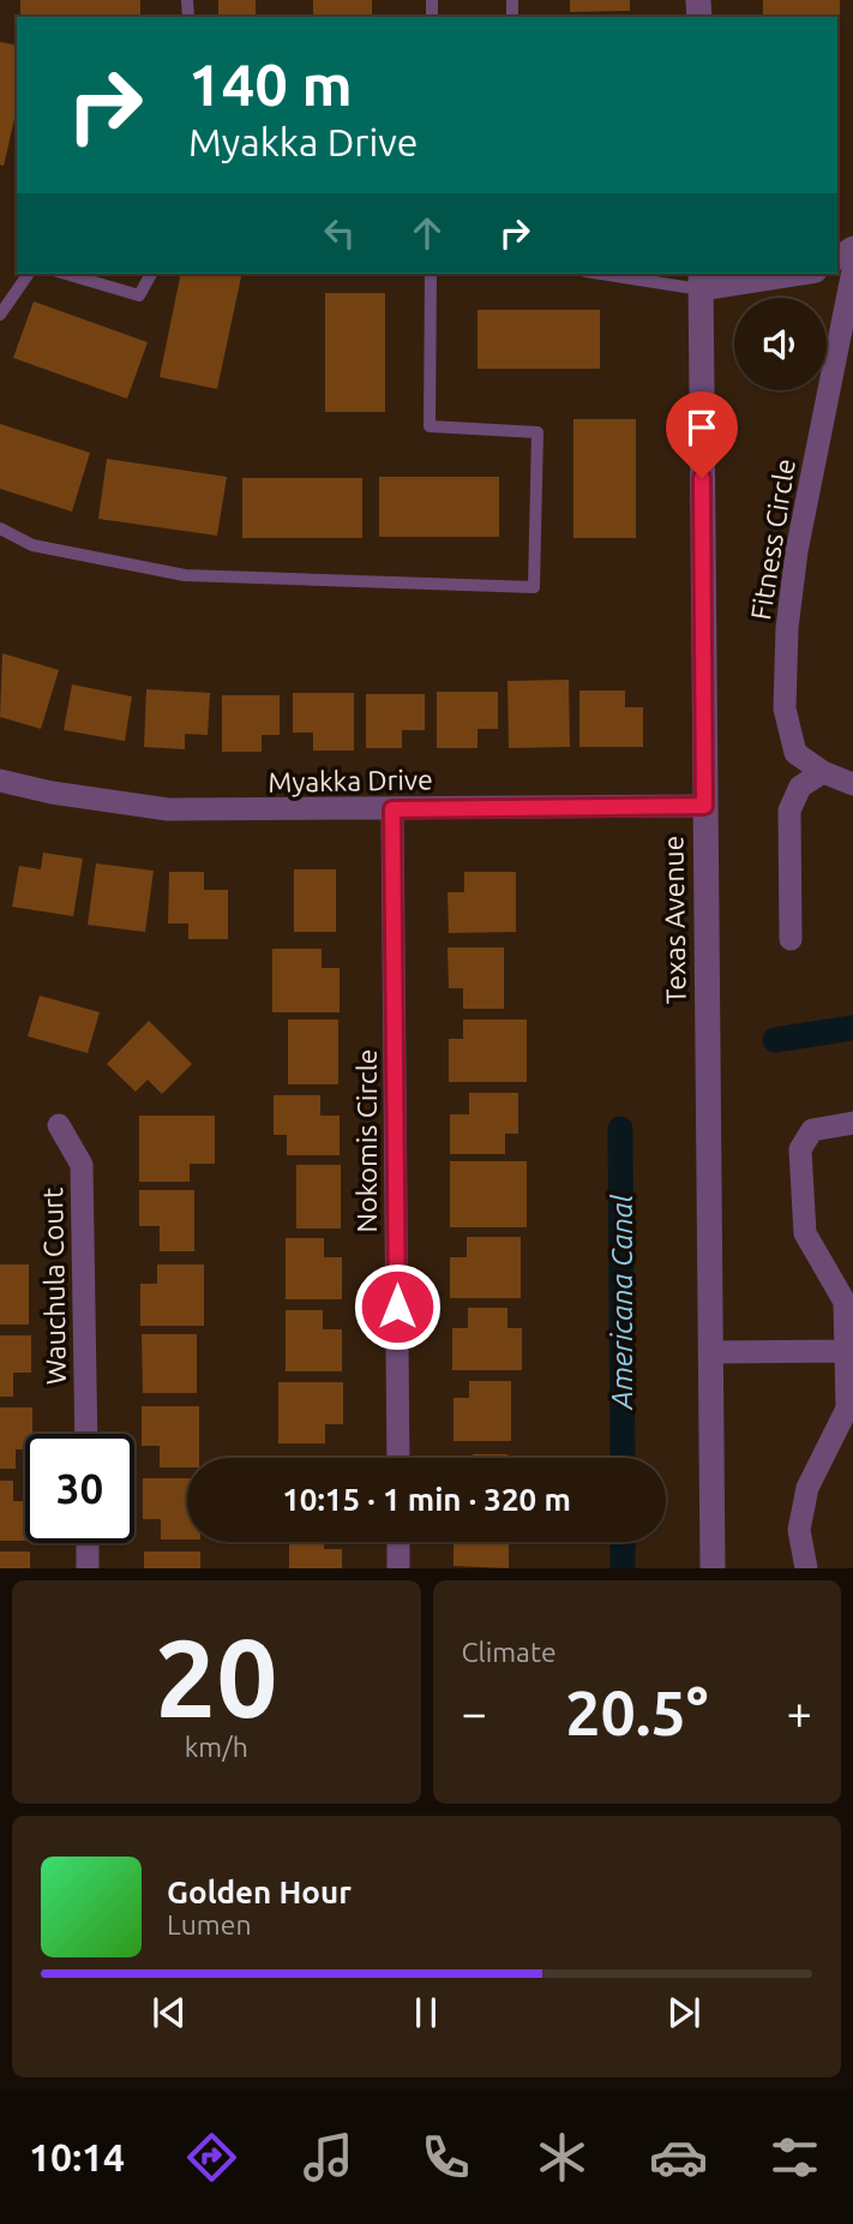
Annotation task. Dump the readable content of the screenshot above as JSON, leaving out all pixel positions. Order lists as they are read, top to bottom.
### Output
{
  "streets": {
    "street": [
      "Fitness Circle",
      "Myakka Drive",
      "Texas Avenue",
      "Nokomis Circle",
      "Wauchula Court"
    ]
  },
  "crossings": [
    ["Myakka Drive", "Texas Avenue"],
    ["Myakka Drive", "Nokomis Circle"]
  ],
  "water": ["Americana Canal"],
  "page": {
    "turn": ["140 m", "Myakka Drive"],
    "limit": "30",
    "trip": "10:15 · 1 min · 320 m",
    "tile": [
      ["20", "km/h"],
      "Climate"
    ],
    "heat": ["−", "20.5°", "+"],
    "song": ["Golden Hour", "Lumen"],
    "tabs": "10:14"
  }
}
